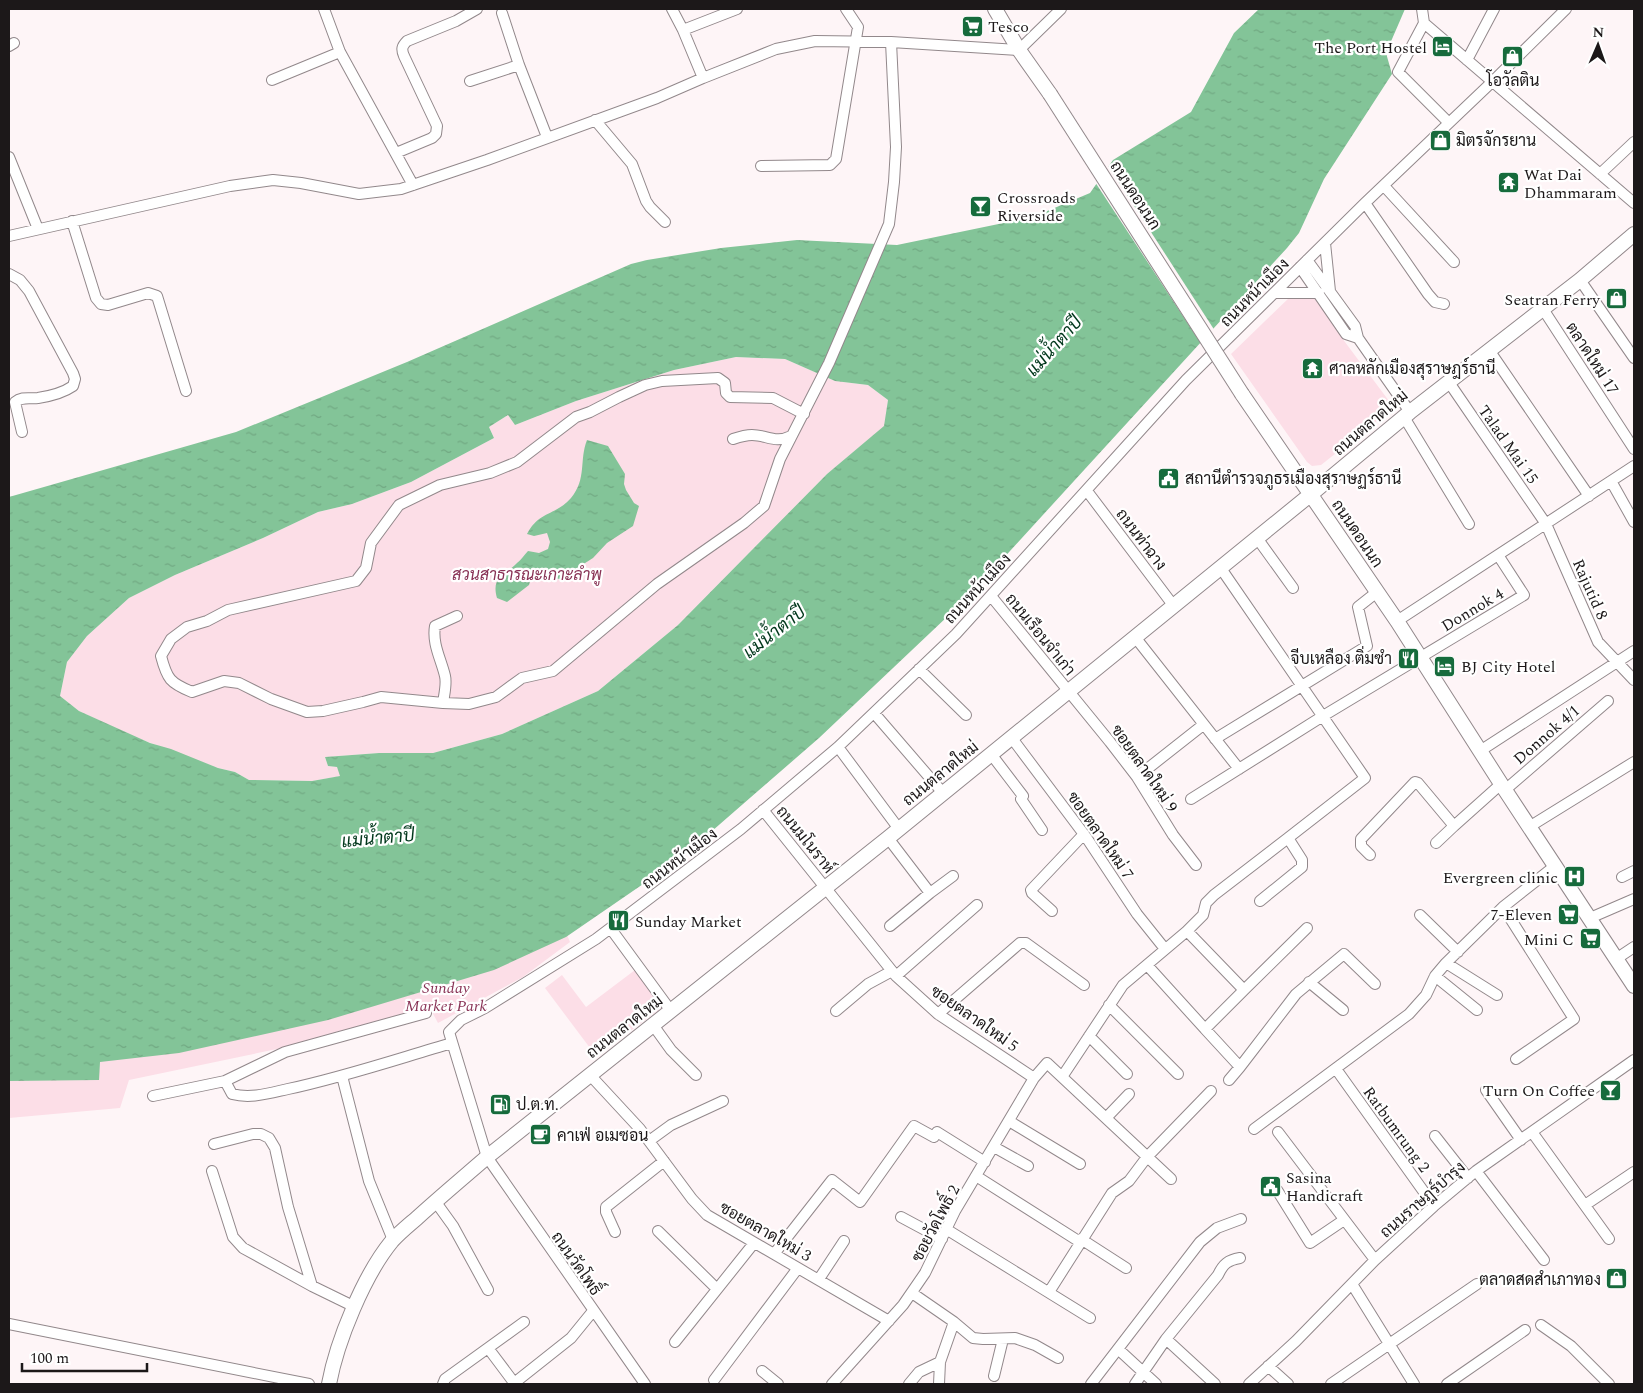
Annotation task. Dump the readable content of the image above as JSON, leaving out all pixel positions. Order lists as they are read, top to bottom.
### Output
{
  "streets": {
    "main road": ["ถนนดอนนก", "ถนนตลาดใหม่"],
    "street": [
      "ถนนหน้าเมือง",
      "ตลาดใหม่ 17",
      "Talad Mai 15",
      "ถนนท่าฉาง",
      "Rajutid 8",
      "Donnok 4",
      "ถนนเรือนจำเก่า",
      "Donnok 4/1",
      "ซอยตลาดใหม่ 9",
      "ซอยตลาดใหม่ 7",
      "ถนนมโนราห์",
      "ซอยตลาดใหม่ 5",
      "Ratbumrung 2",
      "ถนนราษฎร์บำรุง",
      "ซอยวัดโพธิ์ 2",
      "ซอยตลาดใหม่ 3",
      "ถนนวัดโพธิ์"
    ]
  },
  "crossings": [
    ["ถนนดอนนก", "ถนนตลาดใหม่"],
    ["ถนนดอนนก", "Donnok 4"],
    ["ถนนดอนนก", "Donnok 4/1"],
    ["ถนนหน้าเมือง", "ถนนท่าฉาง"],
    ["ถนนหน้าเมือง", "ถนนเรือนจำเก่า"],
    ["ถนนหน้าเมือง", "ถนนมโนราห์"],
    ["ตลาดใหม่ 17", "ถนนตลาดใหม่"],
    ["ถนนตลาดใหม่", "Talad Mai 15"],
    ["ถนนตลาดใหม่", "ถนนท่าฉาง"],
    ["ถนนตลาดใหม่", "ถนนเรือนจำเก่า"],
    ["ถนนตลาดใหม่", "ซอยตลาดใหม่ 9"],
    ["ถนนตลาดใหม่", "ซอยตลาดใหม่ 7"],
    ["ถนนตลาดใหม่", "ถนนมโนราห์"],
    ["ถนนตลาดใหม่", "ซอยตลาดใหม่ 5"],
    ["ถนนตลาดใหม่", "ซอยตลาดใหม่ 3"],
    ["ถนนตลาดใหม่", "ถนนวัดโพธิ์"],
    ["Talad Mai 15", "Rajutid 8"],
    ["Talad Mai 15", "Donnok 4"],
    ["Rajutid 8", "Donnok 4"],
    ["ถนนเรือนจำเก่า", "ซอยตลาดใหม่ 9"],
    ["ถนนมโนราห์", "ซอยตลาดใหม่ 5"],
    ["ซอยตลาดใหม่ 5", "ซอยวัดโพธิ์ 2"],
    ["Ratbumrung 2", "ถนนราษฎร์บำรุง"],
    ["ซอยวัดโพธิ์ 2", "ซอยตลาดใหม่ 3"]
  ],
  "water": ["แม่น้ำตาปี"],
  "parks": ["สวนสาธารณะเกาะลำพู", "Sunday Market Park"],
  "places": {
    "supermarket": ["Tesco", "7-Eleven", "Mini C"],
    "hotel": ["The Port Hostel", "BJ City Hotel"],
    "shop": [
      "โอวัลติน",
      "มิตรจักรยาน",
      "Seatran Ferry",
      "ตลาดสดสำเภาทอง"
    ],
    "temple": ["Wat Dai Dhammaram", "ศาลหลักเมืองสุราษฎร์ธานี"],
    "bar": ["Crossroads Riverside", "Turn On Coffee"],
    "public building": ["สถานีตำรวจภูธรเมืองสุราษฏร์ธานี", "Sasina Handicraft"],
    "restaurant": ["จีบเหลือง ติ่มซำ", "Sunday Market"],
    "hospital": ["Evergreen clinic"],
    "fuel station": ["ป.ต.ท."],
    "cafe": ["คาเฟ่ อเมซอน"]
  },
  "scale_bar": "100 m",
  "north": "top"
}
